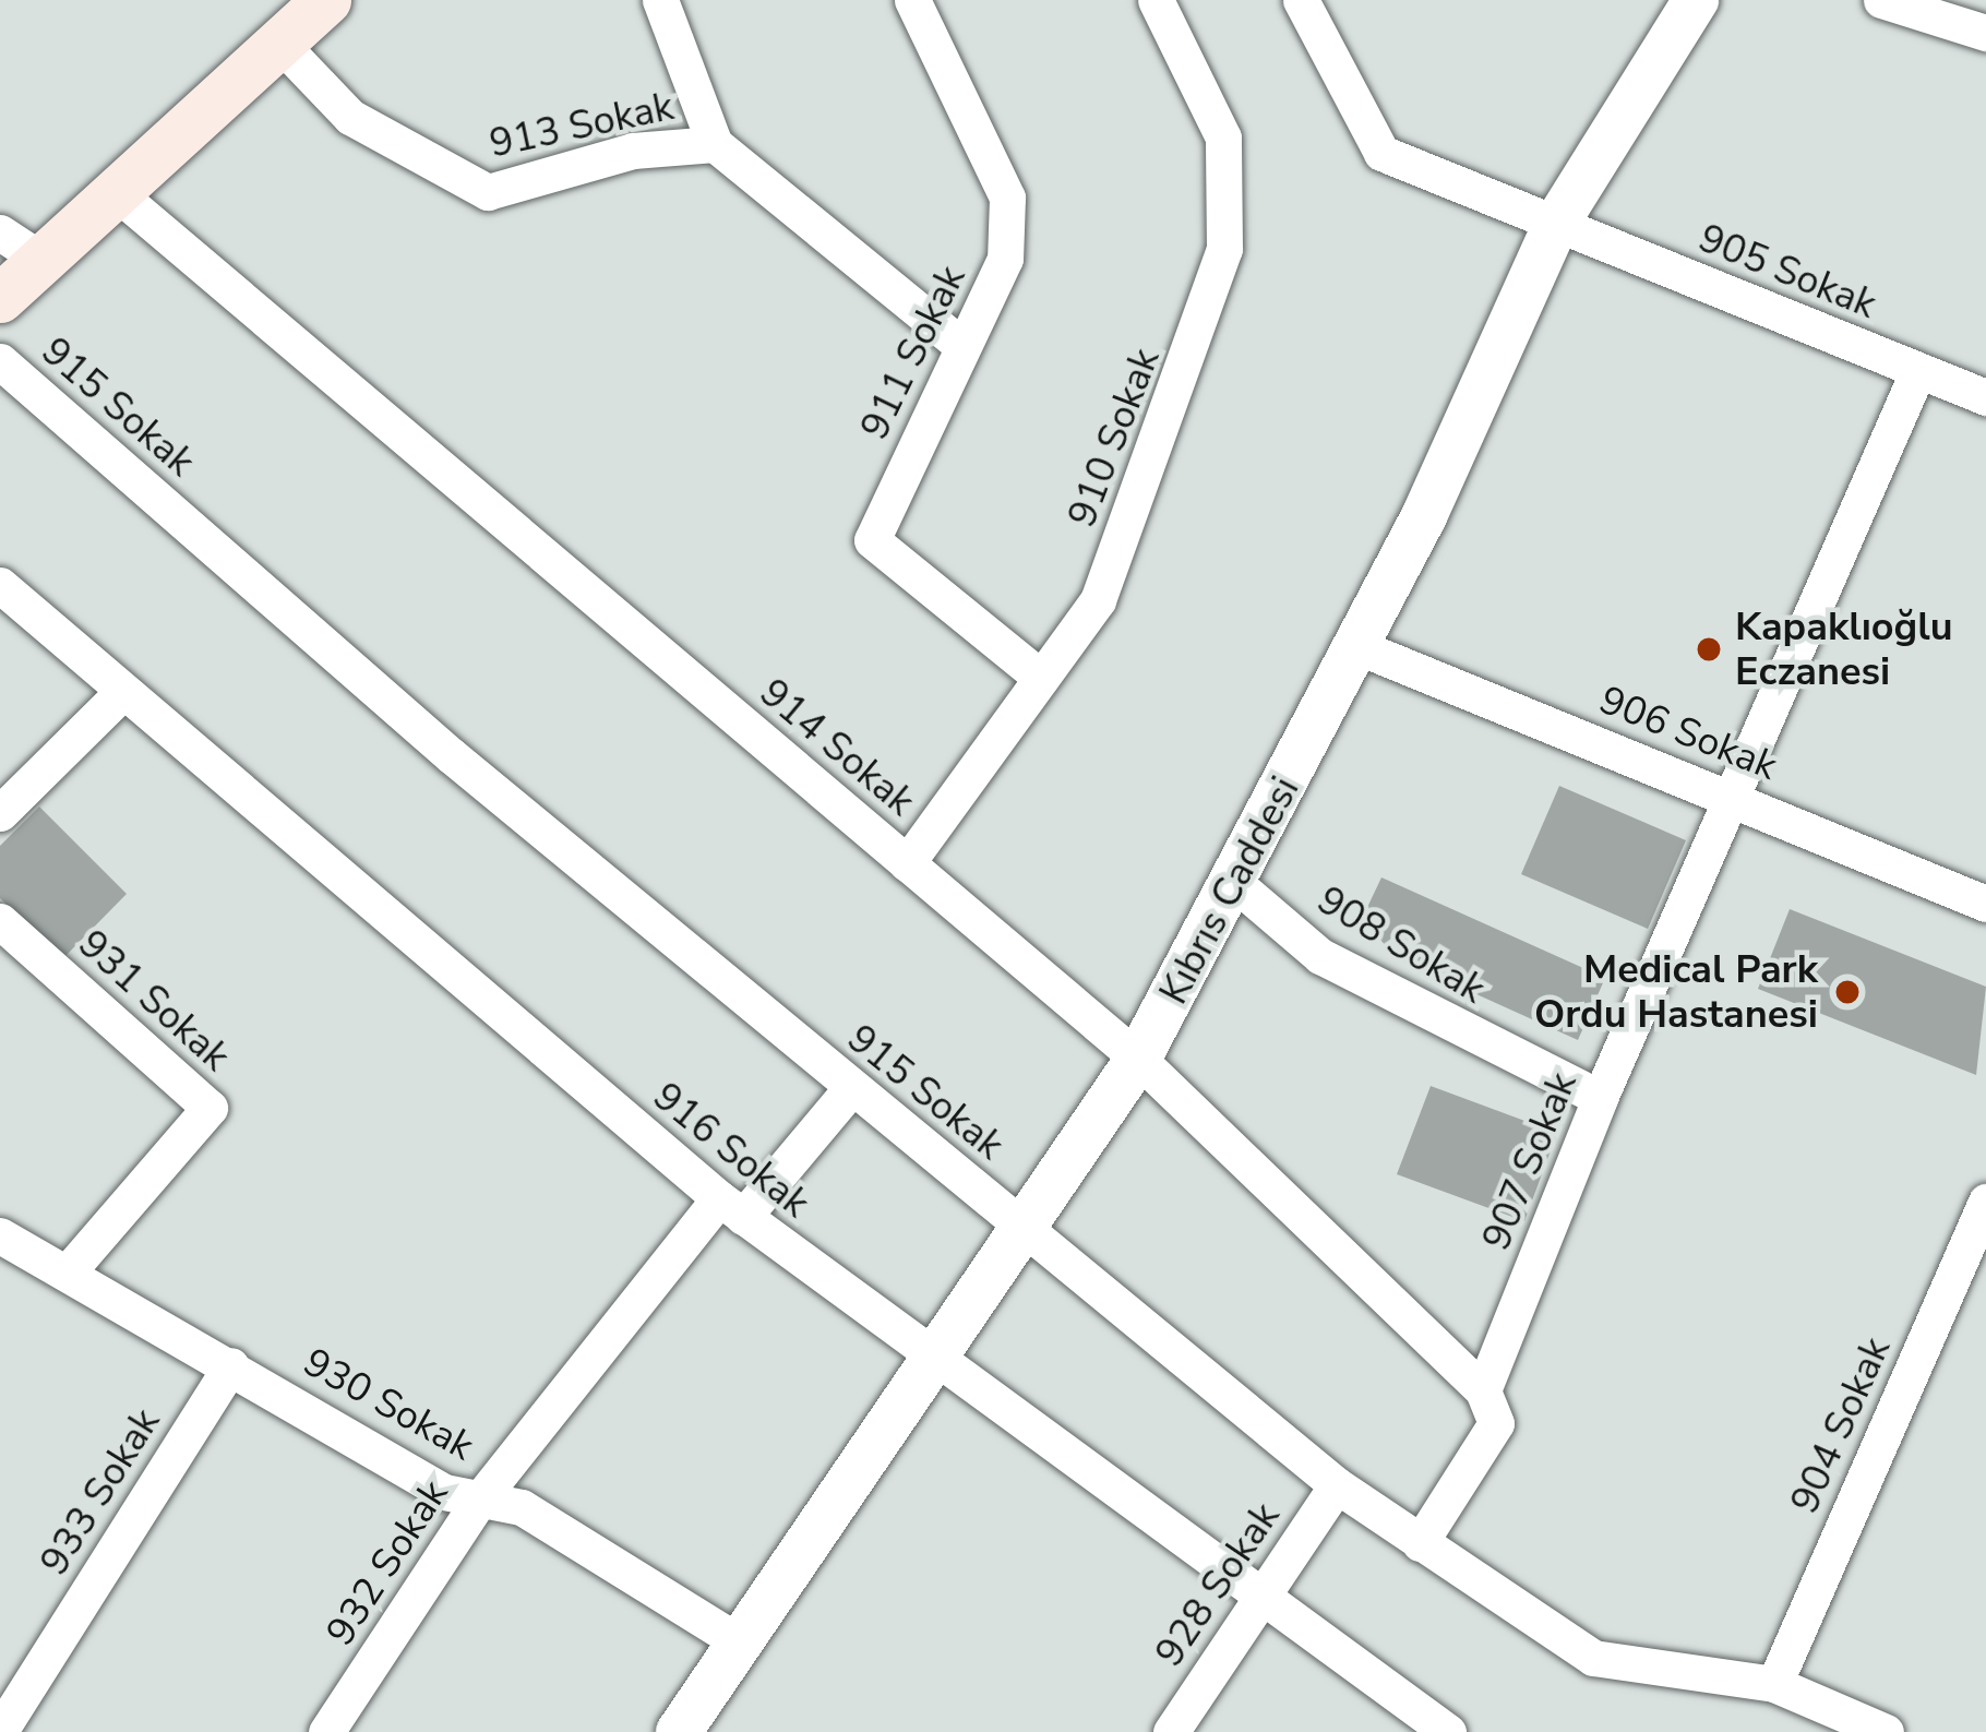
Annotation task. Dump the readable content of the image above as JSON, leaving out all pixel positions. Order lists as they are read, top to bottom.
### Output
{
  "streets": {
    "street": [
      "913 Sokak",
      "905 Sokak",
      "911 Sokak",
      "915 Sokak",
      "910 Sokak",
      "906 Sokak",
      "914 Sokak",
      "Kıbrıs Caddesi",
      "908 Sokak",
      "931 Sokak",
      "916 Sokak",
      "907 Sokak",
      "930 Sokak",
      "904 Sokak",
      "933 Sokak",
      "932 Sokak",
      "928 Sokak"
    ]
  },
  "crossings": [
    ["913 Sokak", "911 Sokak"],
    ["905 Sokak", "Kıbrıs Caddesi"],
    ["905 Sokak", "907 Sokak"],
    ["911 Sokak", "910 Sokak"],
    ["915 Sokak", "Kıbrıs Caddesi"],
    ["915 Sokak", "907 Sokak"],
    ["915 Sokak", "904 Sokak"],
    ["915 Sokak", "932 Sokak"],
    ["915 Sokak", "928 Sokak"],
    ["910 Sokak", "914 Sokak"],
    ["906 Sokak", "Kıbrıs Caddesi"],
    ["906 Sokak", "907 Sokak"],
    ["914 Sokak", "Kıbrıs Caddesi"],
    ["914 Sokak", "907 Sokak"],
    ["Kıbrıs Caddesi", "908 Sokak"],
    ["Kıbrıs Caddesi", "916 Sokak"],
    ["Kıbrıs Caddesi", "930 Sokak"],
    ["908 Sokak", "907 Sokak"],
    ["931 Sokak", "930 Sokak"],
    ["916 Sokak", "932 Sokak"],
    ["916 Sokak", "928 Sokak"],
    ["930 Sokak", "933 Sokak"],
    ["930 Sokak", "932 Sokak"]
  ],
  "places": ["Kapaklıoğlu Eczanesi", "Medical Park Ordu Hastanesi"]
}
